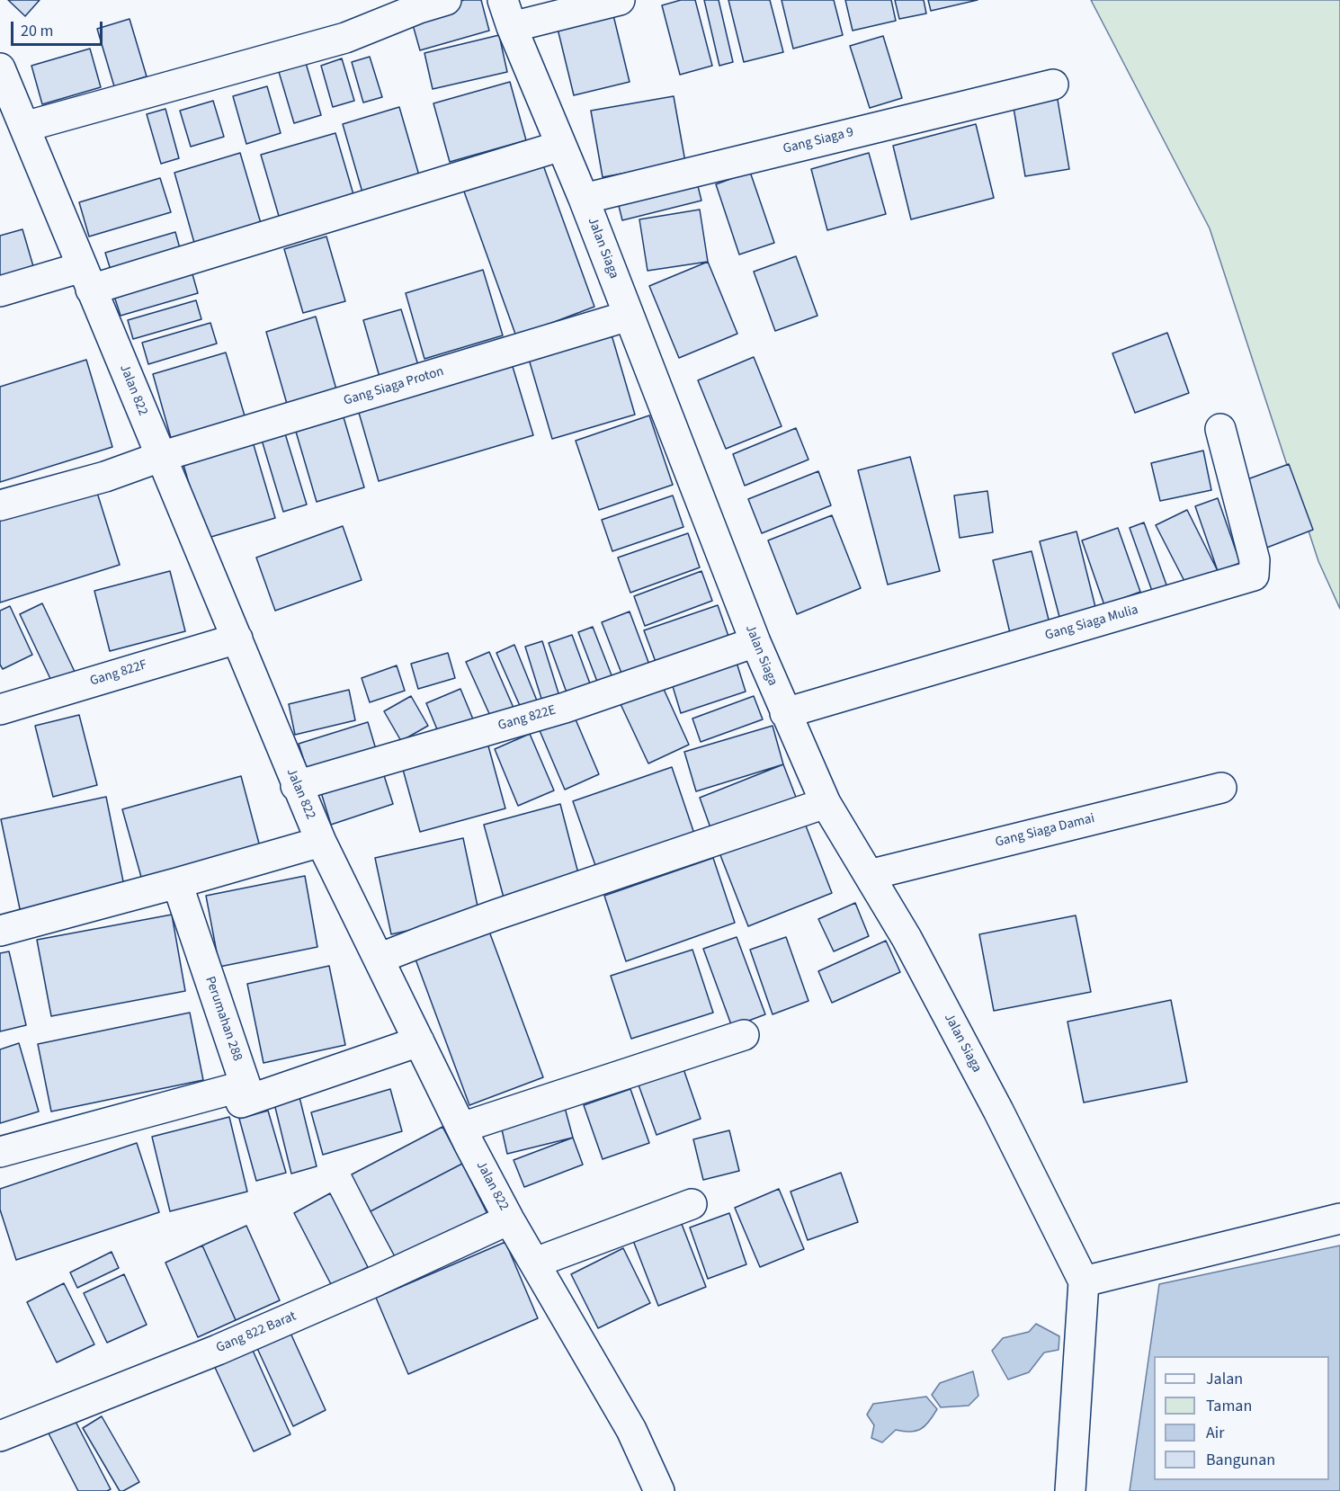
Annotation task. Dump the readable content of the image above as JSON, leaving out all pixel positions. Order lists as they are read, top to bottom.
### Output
{
  "streets": {
    "street": [
      "Gang Siaga 9",
      "Jalan Siaga",
      "Gang Siaga Proton",
      "Jalan 822",
      "Gang Siaga Mulia",
      "Gang 822F",
      "Gang 822E",
      "Gang Siaga Damai",
      "Perumahan 288",
      "Gang 822 Barat"
    ]
  },
  "crossings": [
    ["Gang Siaga 9", "Jalan Siaga"],
    ["Jalan Siaga", "Gang Siaga Proton"],
    ["Jalan Siaga", "Gang Siaga Mulia"],
    ["Jalan Siaga", "Gang 822E"],
    ["Jalan Siaga", "Gang Siaga Damai"],
    ["Gang Siaga Proton", "Jalan 822"],
    ["Jalan 822", "Gang 822F"],
    ["Jalan 822", "Gang 822E"],
    ["Jalan 822", "Gang 822 Barat"]
  ],
  "legend": [
    "Jalan",
    "Taman",
    "Air",
    "Bangunan"
  ],
  "scale_bar": "20 m"
}
